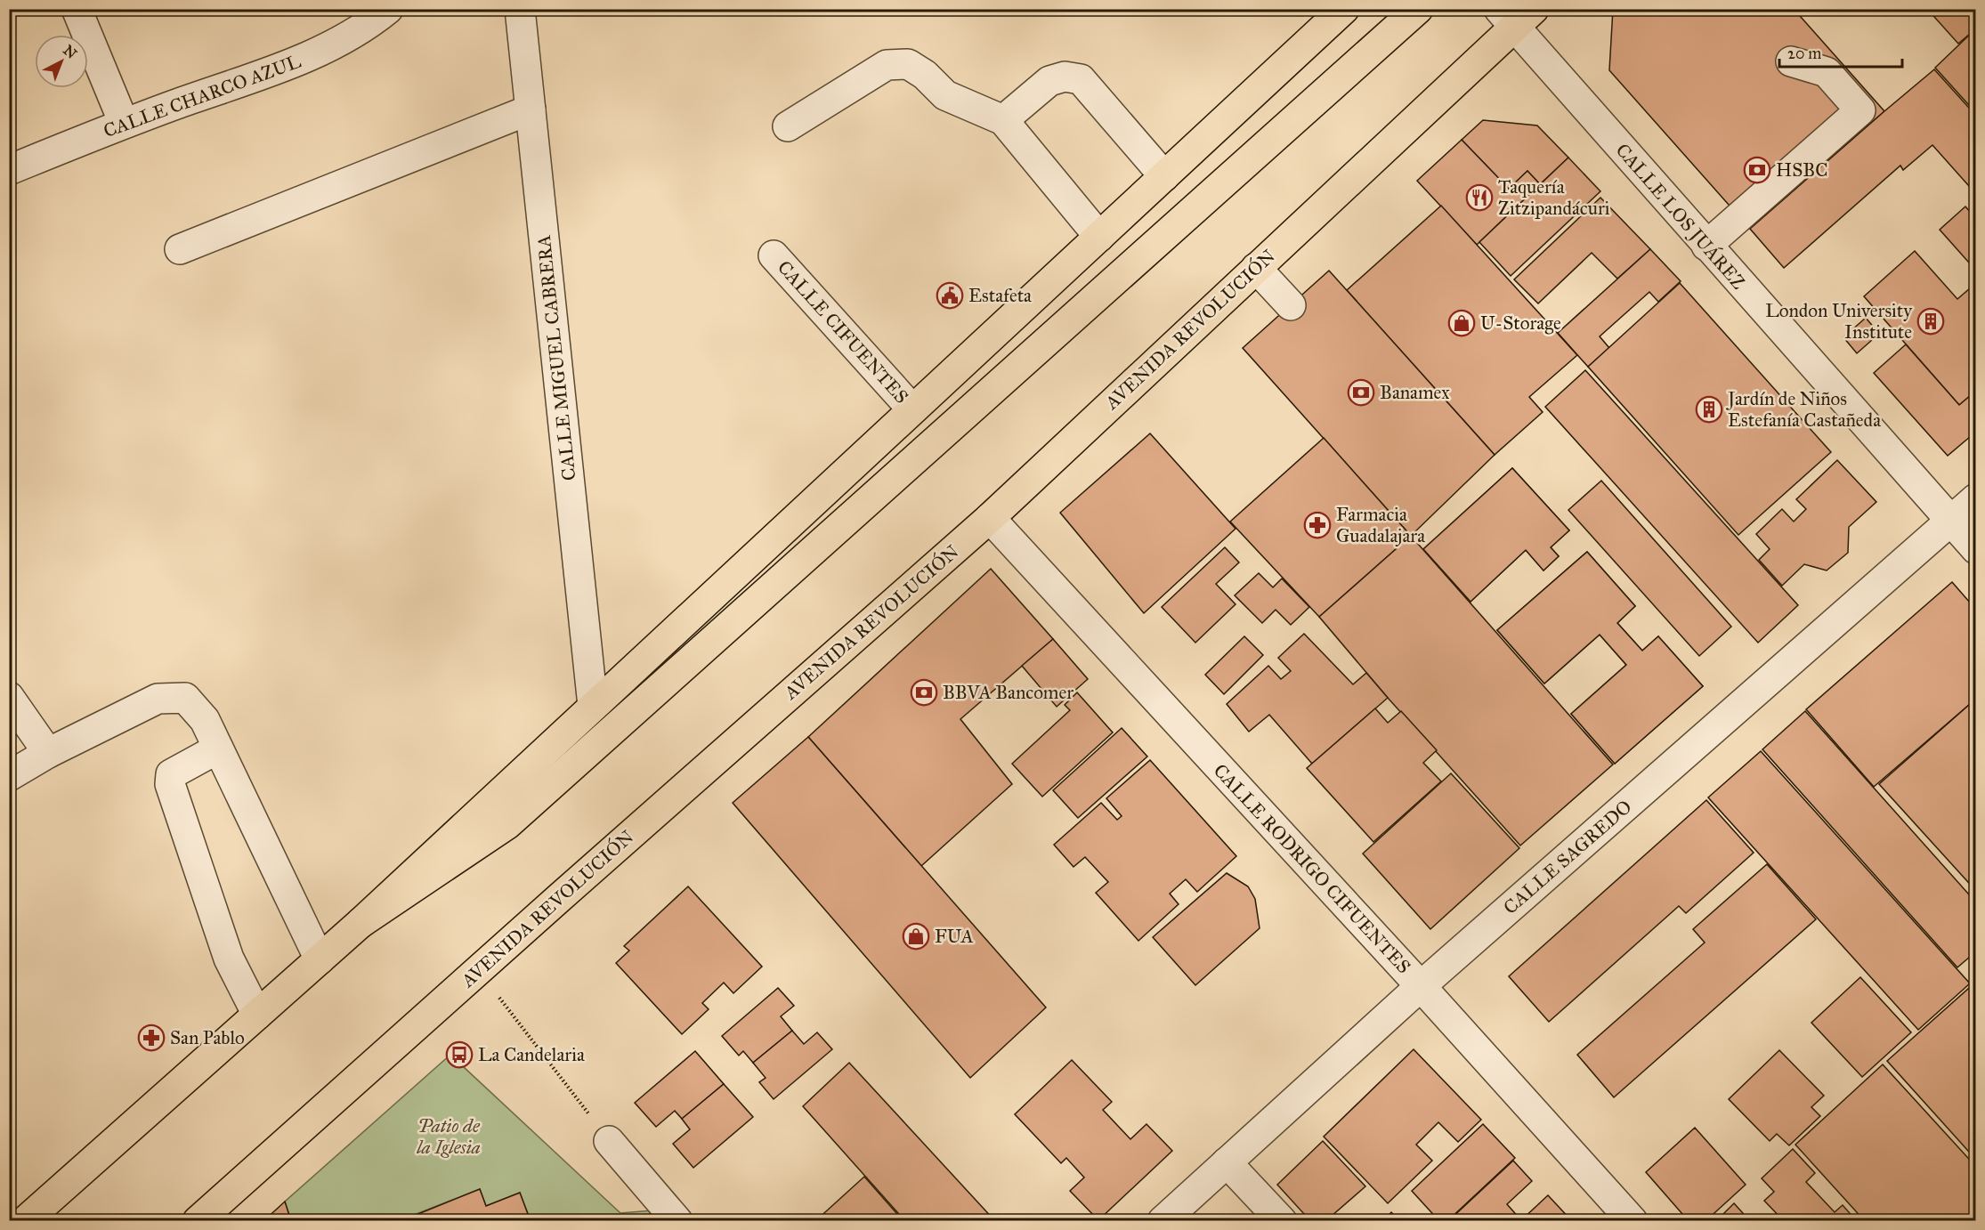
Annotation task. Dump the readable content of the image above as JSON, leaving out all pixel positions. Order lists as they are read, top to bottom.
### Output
{
  "streets": {
    "main road": ["AVENIDA REVOLUCIÓN"],
    "street": [
      "CALLE CHARCO AZUL",
      "CALLE LOS JUÁREZ",
      "CALLE CIFUENTES",
      "CALLE MIGUEL CABRERA",
      "CALLE SAGREDO",
      "CALLE RODRIGO CIFUENTES"
    ]
  },
  "crossings": [
    ["CALLE LOS JUÁREZ", "AVENIDA REVOLUCIÓN"],
    ["CALLE LOS JUÁREZ", "CALLE SAGREDO"],
    ["AVENIDA REVOLUCIÓN", "CALLE RODRIGO CIFUENTES"],
    ["CALLE SAGREDO", "CALLE RODRIGO CIFUENTES"]
  ],
  "parks": ["Patio de la Iglesia"],
  "places": {
    "bank": ["HSBC", "Banamex", "BBVA Bancomer"],
    "restaurant": ["Taquería Zitzipandácuri"],
    "public building": ["Estafeta"],
    "building": ["London University Institute", "Jardín de Niños Estefanía Castañeda"],
    "shop": ["U-Storage", "FUA"],
    "pharmacy": ["Farmacia Guadalajara", "San Pablo"],
    "bus stop": ["La Candelaria"]
  },
  "scale_bar": "20 m",
  "north": "top right"
}
